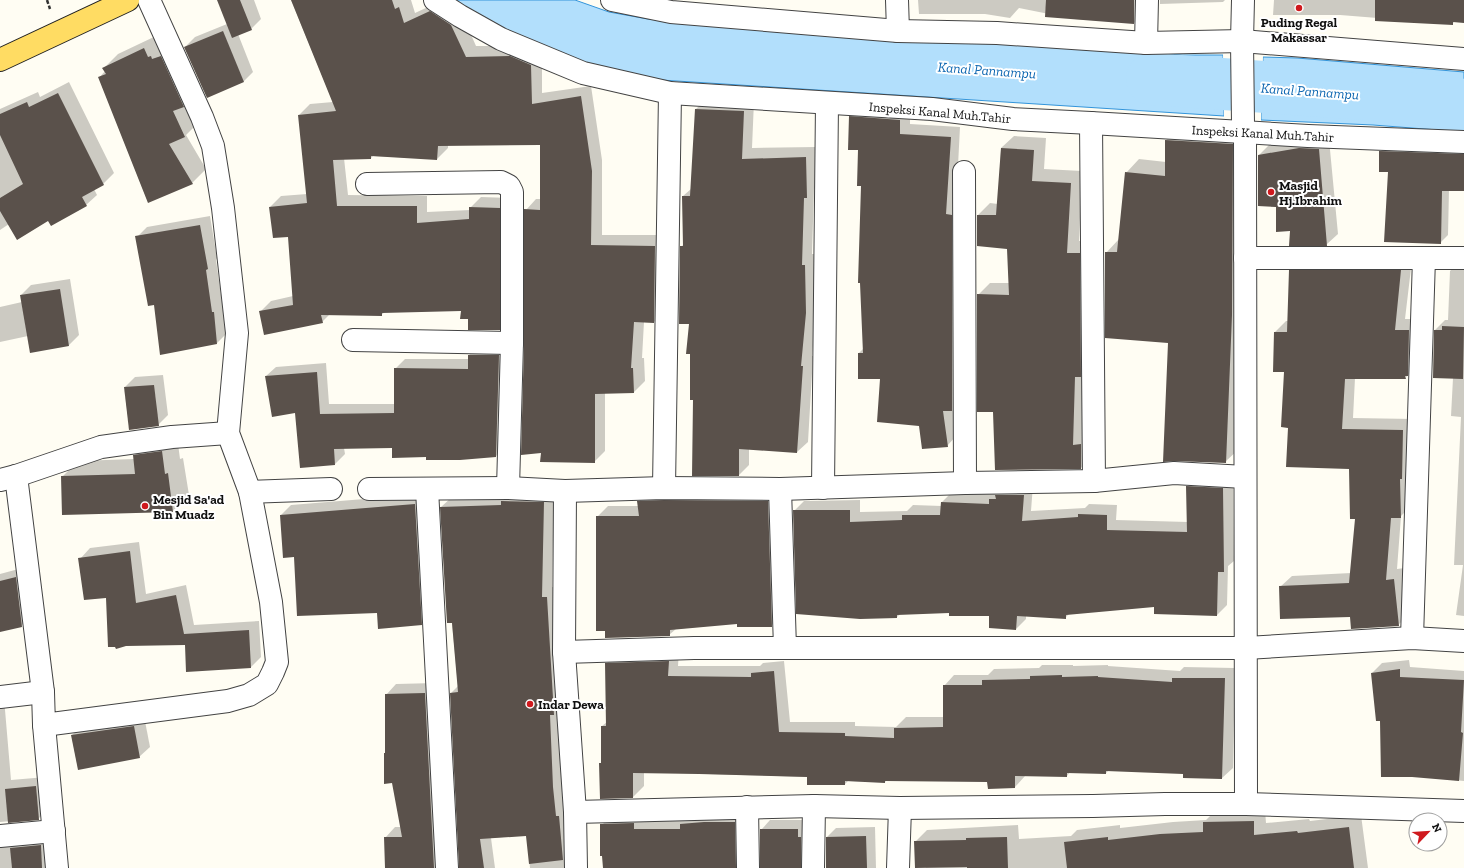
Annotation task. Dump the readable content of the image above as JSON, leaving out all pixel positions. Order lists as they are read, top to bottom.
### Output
{
  "streets": {
    "street": ["Inspeksi Kanal Muh.Tahir"]
  },
  "water": ["Kanal Pannampu"],
  "places": [
    "Puding Regal Makassar",
    "Masjid Hj.Ibrahim",
    "Mesjid Sa'ad Bin Muadz",
    "Indar Dewa"
  ],
  "north": "top right"
}
